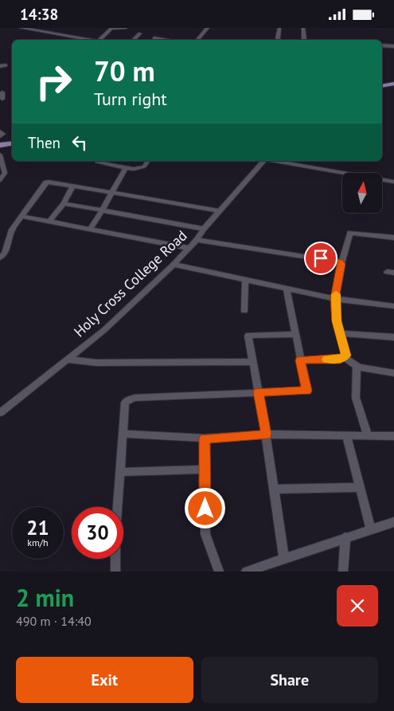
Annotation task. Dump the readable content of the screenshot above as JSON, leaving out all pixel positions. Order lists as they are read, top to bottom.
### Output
{
  "streets": {
    "street": ["Holy Cross College Road"]
  },
  "north": "top",
  "page": {
    "status": "14:38",
    "turn": ["70 m", "Turn right"],
    "then": "Then",
    "speed": "21 km/h",
    "limit": "30",
    "heading": ["2 min", "490 m · 14:40"],
    "buttons": ["Exit", "Share"]
  }
}
